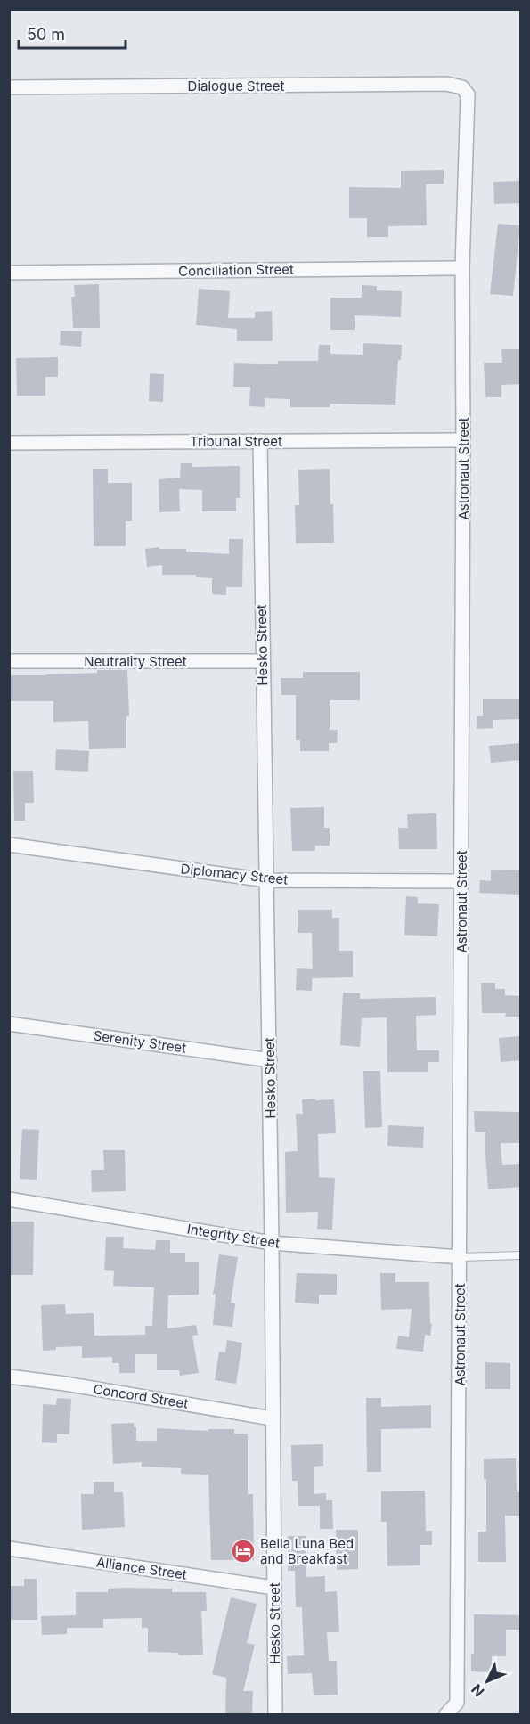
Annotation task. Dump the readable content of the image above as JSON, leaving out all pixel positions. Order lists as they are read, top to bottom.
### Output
{
  "streets": {
    "street": [
      "Dialogue Street",
      "Conciliation Street",
      "Tribunal Street",
      "Astronaut Street",
      "Hesko Street",
      "Neutrality Street",
      "Diplomacy Street",
      "Serenity Street",
      "Integrity Street",
      "Concord Street",
      "Alliance Street"
    ]
  },
  "crossings": [
    ["Dialogue Street", "Astronaut Street"],
    ["Conciliation Street", "Astronaut Street"],
    ["Tribunal Street", "Astronaut Street"],
    ["Tribunal Street", "Hesko Street"],
    ["Astronaut Street", "Diplomacy Street"],
    ["Astronaut Street", "Integrity Street"],
    ["Hesko Street", "Neutrality Street"],
    ["Hesko Street", "Diplomacy Street"],
    ["Hesko Street", "Serenity Street"],
    ["Hesko Street", "Integrity Street"],
    ["Hesko Street", "Concord Street"],
    ["Hesko Street", "Alliance Street"]
  ],
  "places": {
    "hotel": ["Bella Luna Bed and Breakfast"]
  },
  "scale_bar": "50 m",
  "north": "bottom left"
}
